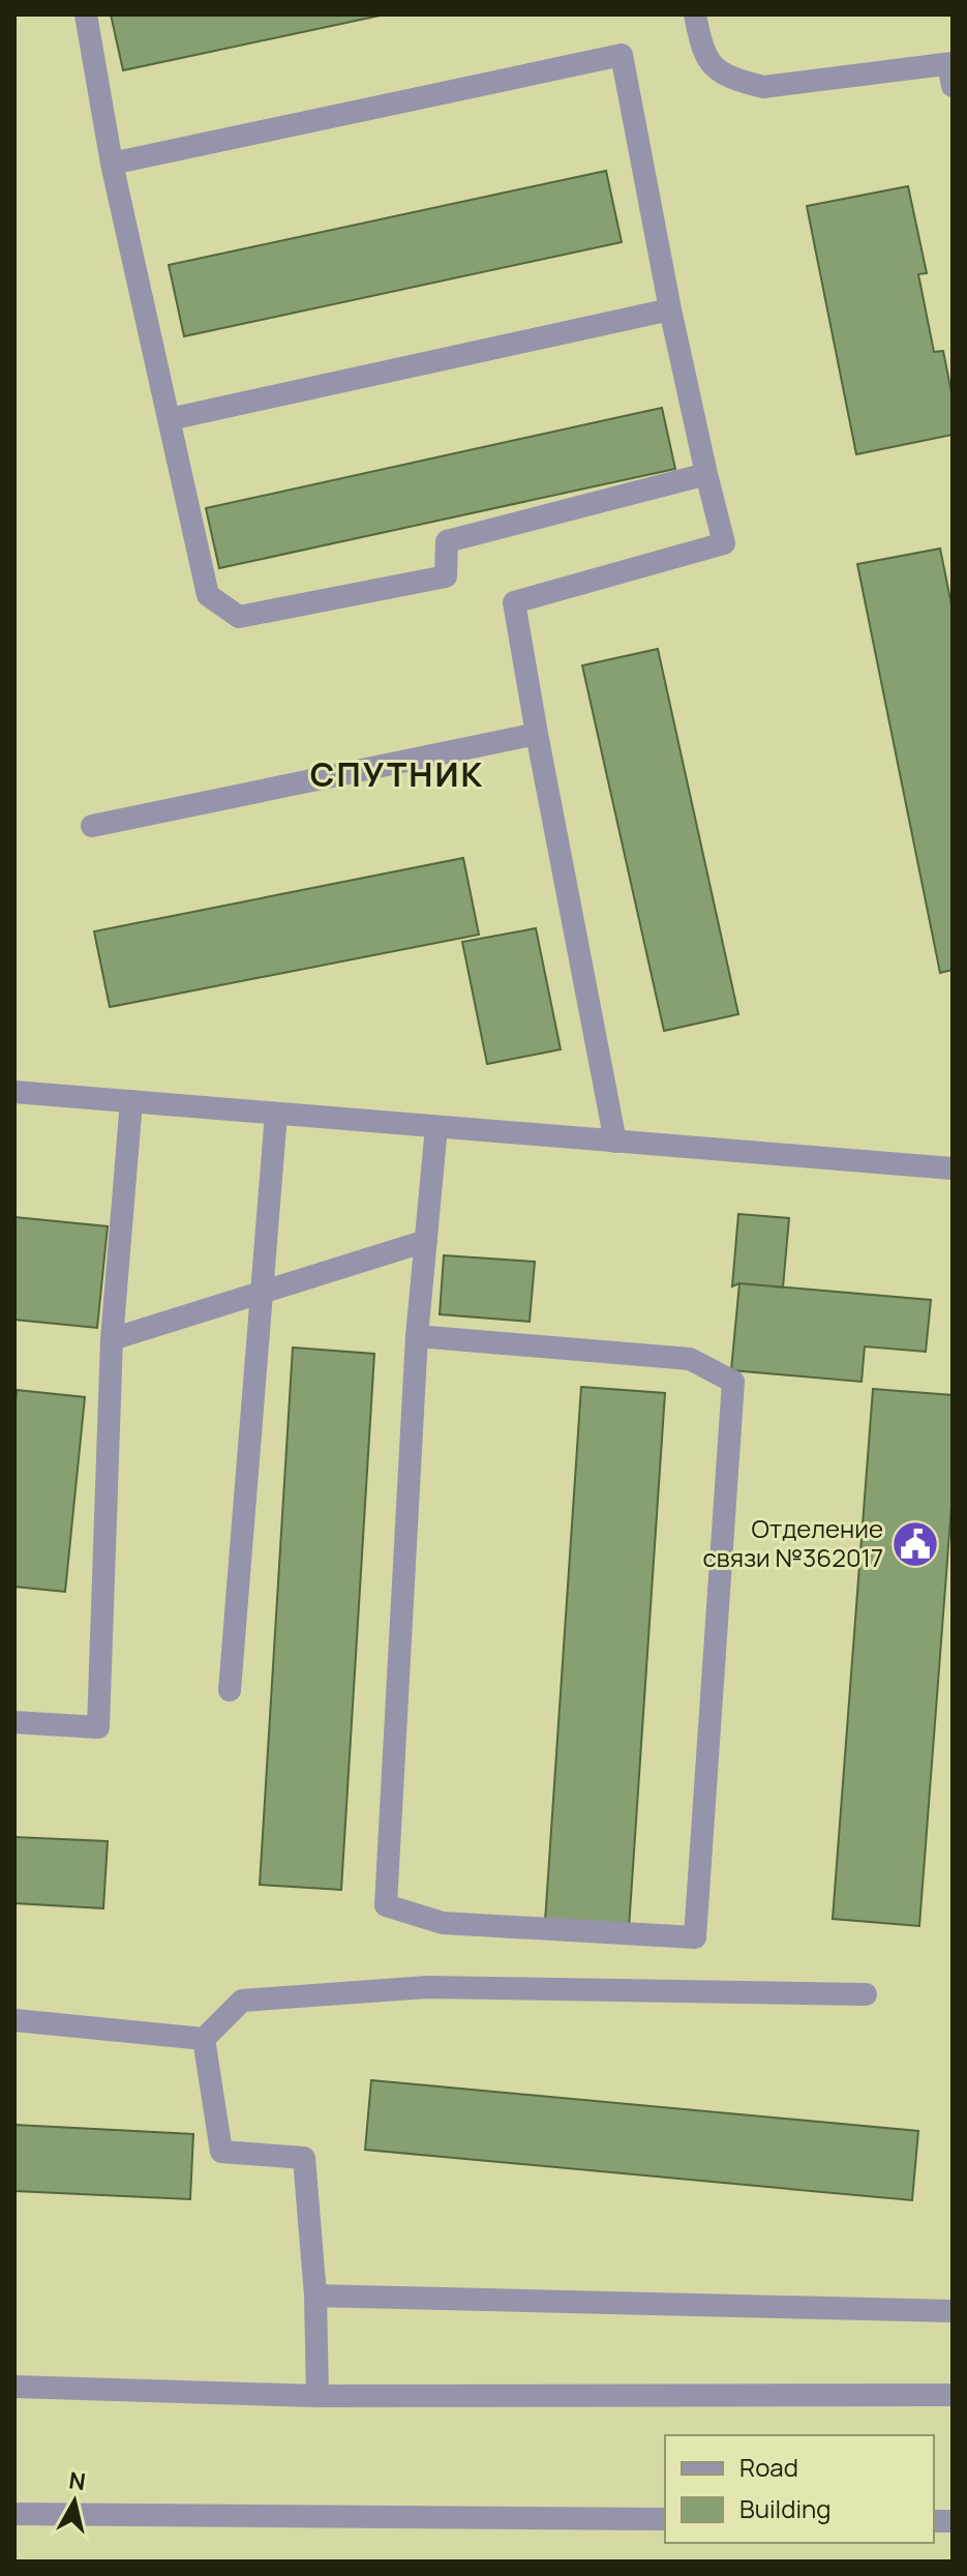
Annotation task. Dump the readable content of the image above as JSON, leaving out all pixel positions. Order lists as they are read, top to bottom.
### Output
{
  "districts": ["СПУТНИК"],
  "places": {
    "public building": ["Отделение связи №362017"]
  },
  "legend": ["Road", "Building"],
  "north": "top"
}
